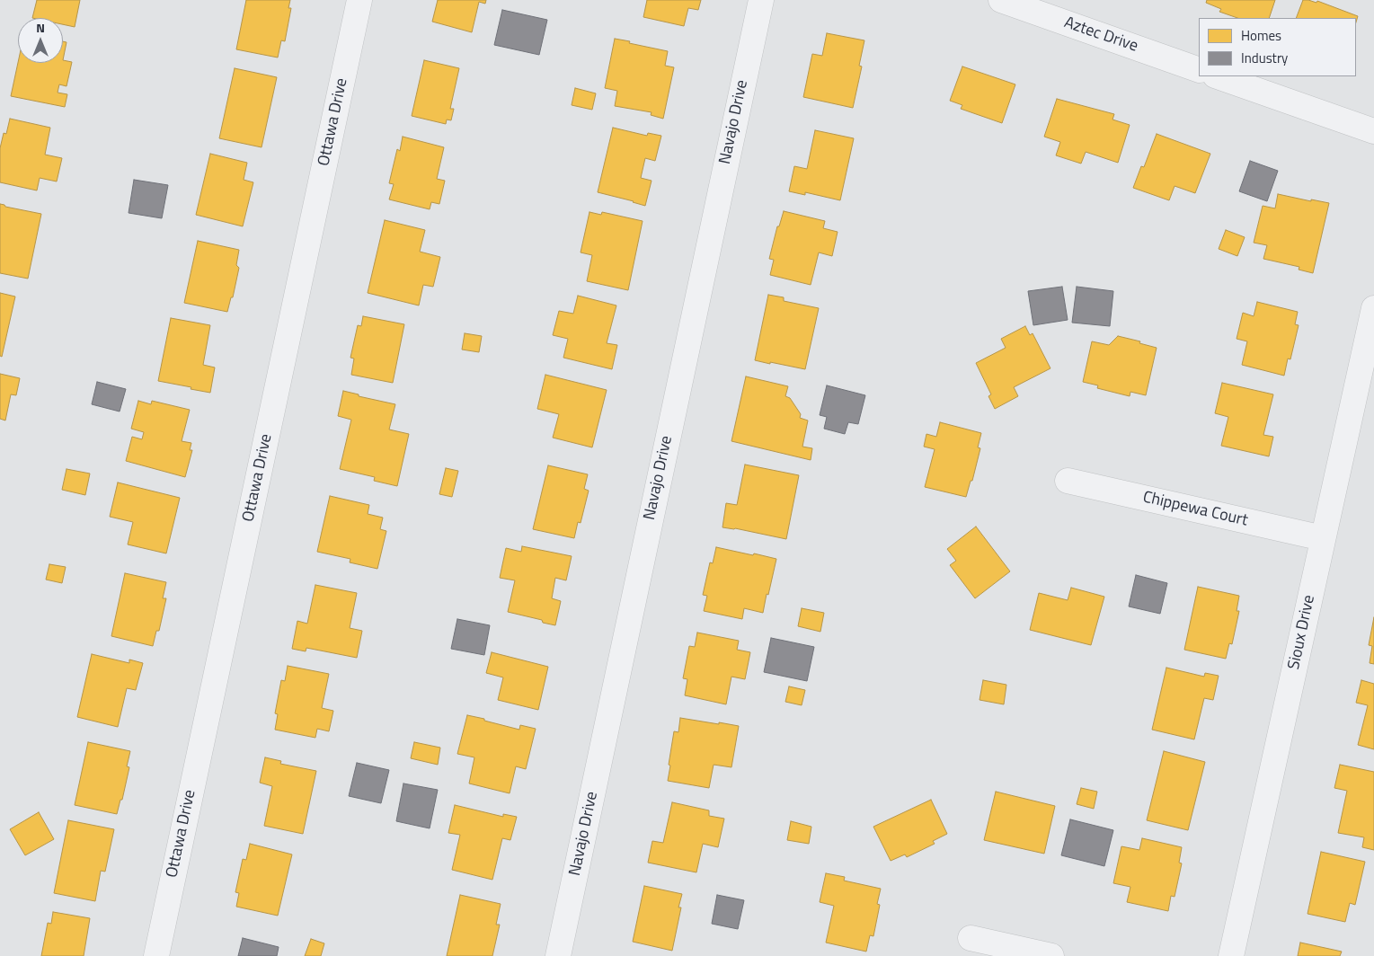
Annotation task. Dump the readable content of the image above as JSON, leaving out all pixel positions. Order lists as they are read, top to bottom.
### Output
{
  "streets": {
    "street": [
      "Aztec Drive",
      "Ottawa Drive",
      "Navajo Drive",
      "Chippewa Court",
      "Sioux Drive"
    ]
  },
  "crossings": [
    ["Chippewa Court", "Sioux Drive"]
  ],
  "legend": ["Homes", "Industry"],
  "north": "top"
}
